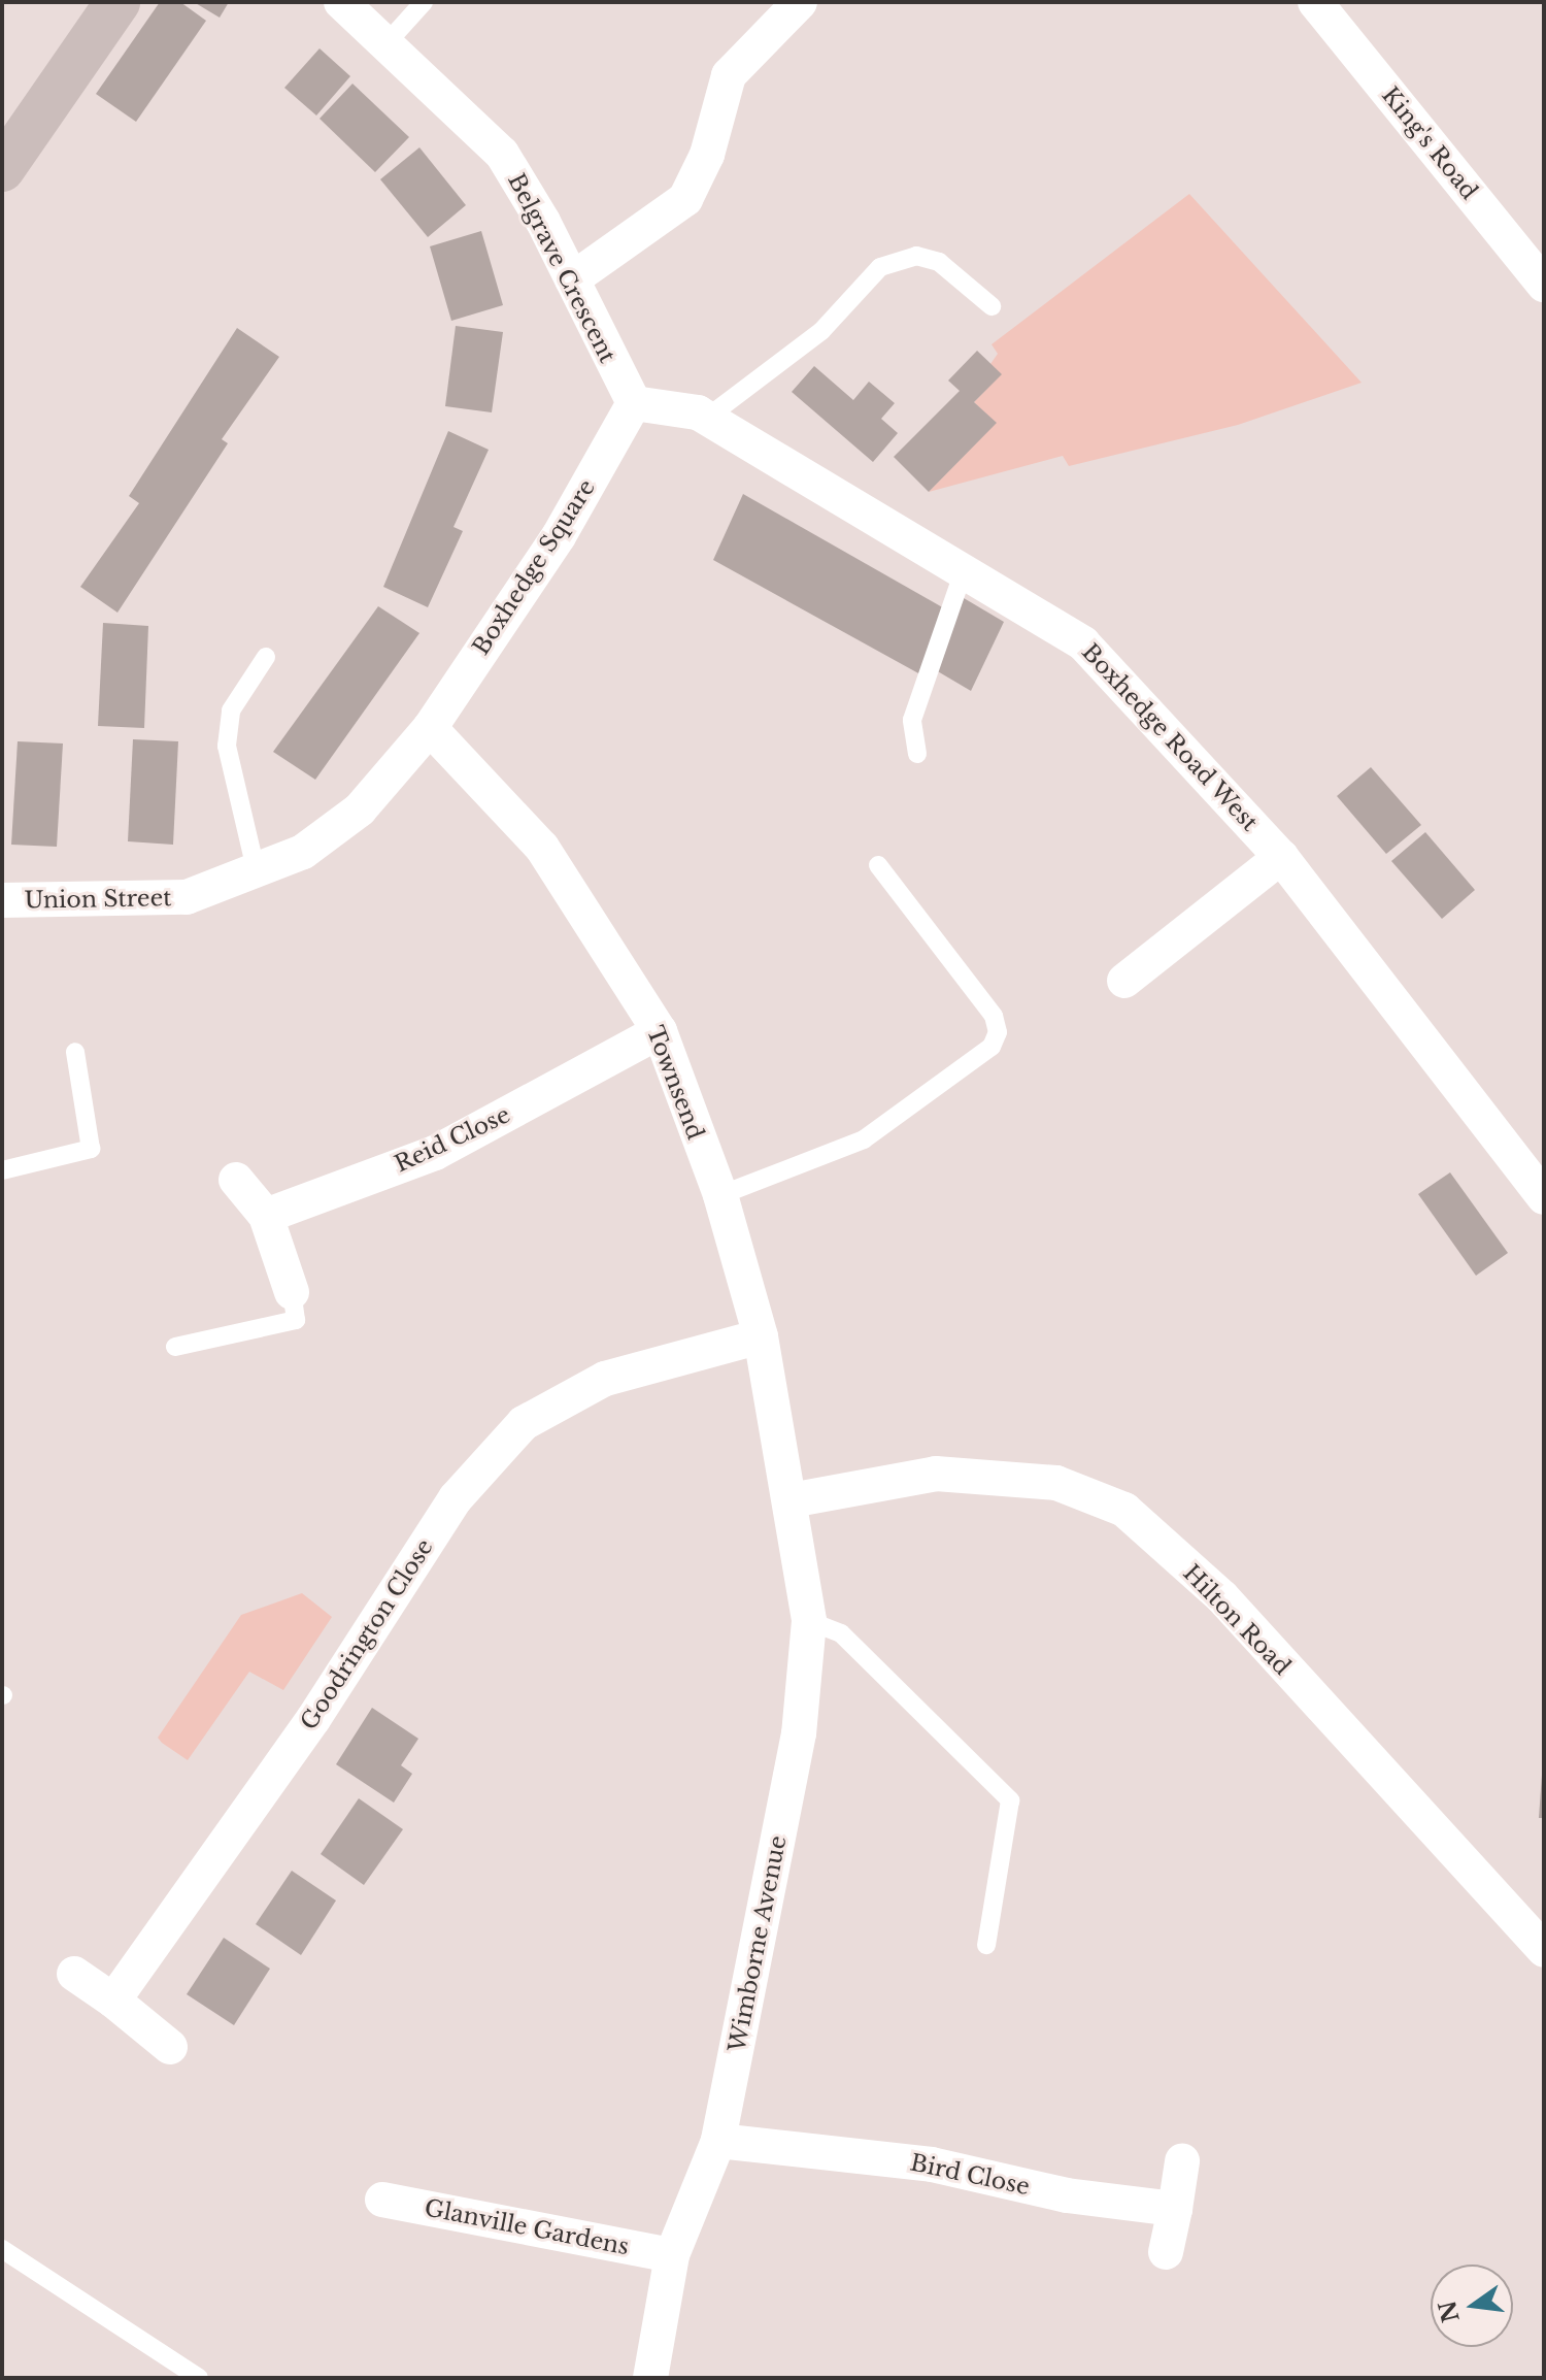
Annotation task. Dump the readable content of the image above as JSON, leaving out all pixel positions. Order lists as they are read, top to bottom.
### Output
{
  "streets": {
    "street": [
      "King's Road",
      "Belgrave Crescent",
      "Boxhedge Square",
      "Boxhedge Road West",
      "Union Street",
      "Townsend",
      "Reid Close",
      "Hilton Road",
      "Goodrington Close",
      "Wimborne Avenue",
      "Bird Close",
      "Glanville Gardens"
    ]
  },
  "crossings": [
    ["Belgrave Crescent", "Boxhedge Square"],
    ["Belgrave Crescent", "Boxhedge Road West"],
    ["Boxhedge Square", "Boxhedge Road West"],
    ["Boxhedge Square", "Union Street"],
    ["Boxhedge Square", "Townsend"],
    ["Union Street", "Townsend"],
    ["Townsend", "Reid Close"],
    ["Townsend", "Hilton Road"],
    ["Townsend", "Goodrington Close"],
    ["Townsend", "Wimborne Avenue"],
    ["Hilton Road", "Wimborne Avenue"],
    ["Wimborne Avenue", "Bird Close"],
    ["Wimborne Avenue", "Glanville Gardens"]
  ],
  "north": "left"
}
